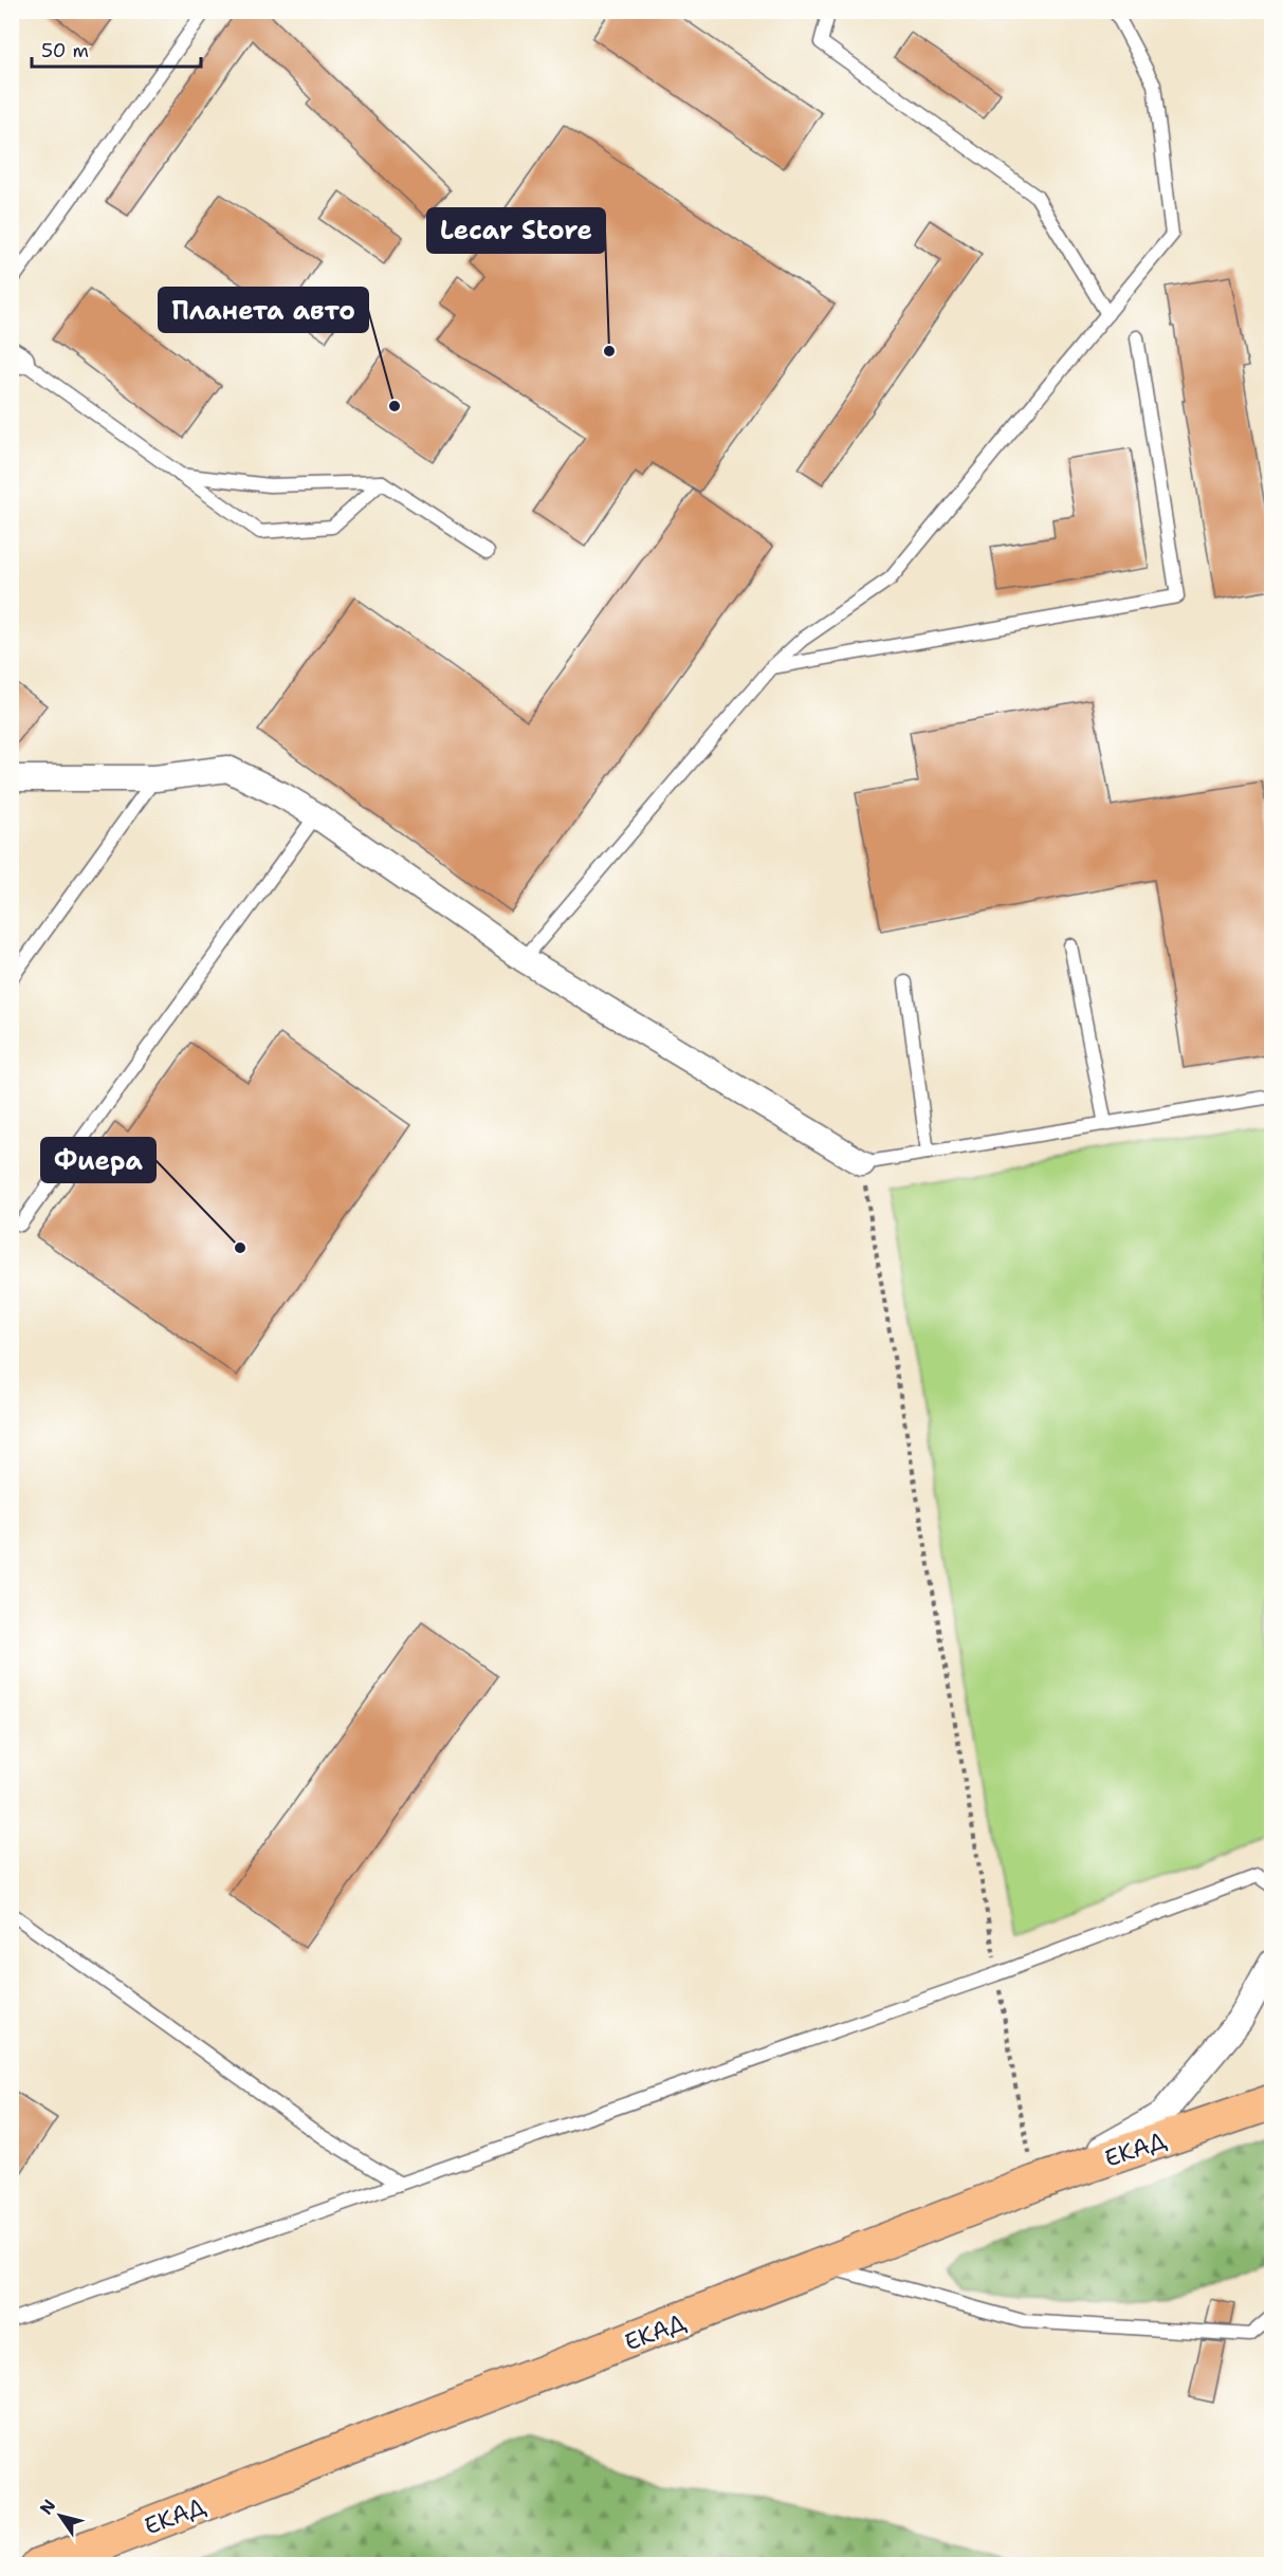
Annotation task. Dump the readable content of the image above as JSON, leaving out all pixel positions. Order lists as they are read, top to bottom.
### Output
{
  "streets": {
    "highway": ["ЕКАД"]
  },
  "places": ["Lecar Store", "Планета авто", "Фиера"],
  "scale_bar": "50 m",
  "north": "top left"
}
